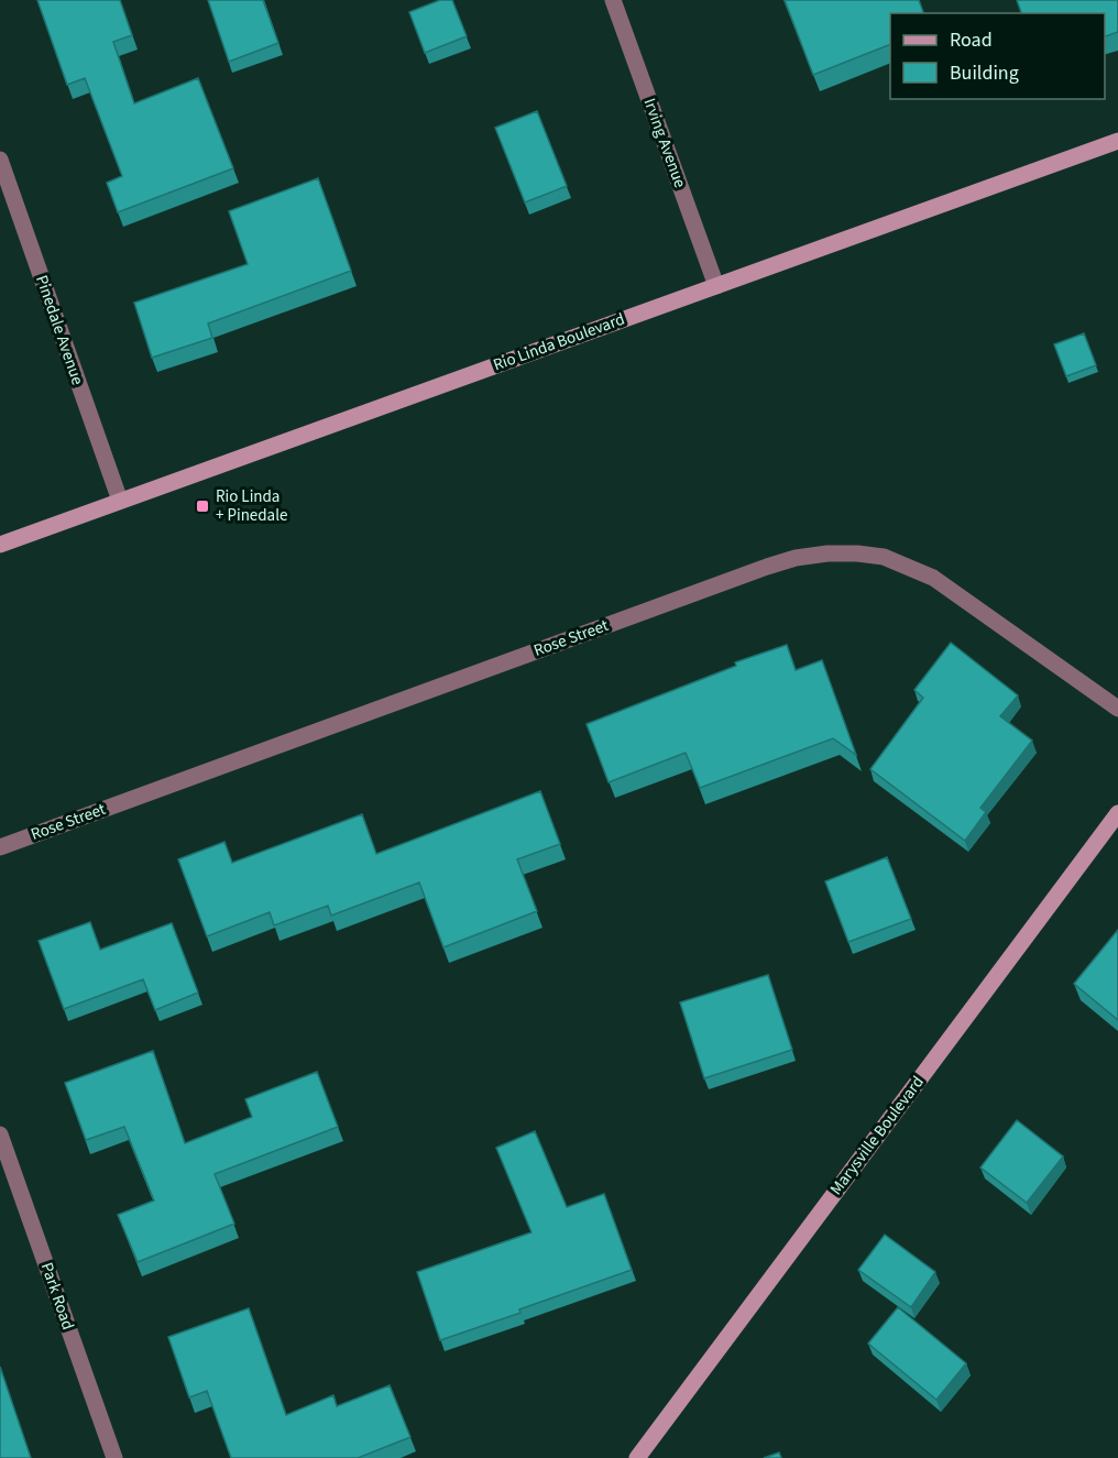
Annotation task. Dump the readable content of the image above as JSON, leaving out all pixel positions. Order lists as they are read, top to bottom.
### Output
{
  "streets": {
    "main road": ["Rio Linda Boulevard", "Marysville Boulevard"],
    "street": [
      "Irving Avenue",
      "Pinedale Avenue",
      "Rose Street",
      "Park Road"
    ]
  },
  "crossings": [
    ["Irving Avenue", "Rio Linda Boulevard"],
    ["Pinedale Avenue", "Rio Linda Boulevard"]
  ],
  "places": {
    "transit": ["Rio Linda + Pinedale"]
  },
  "legend": ["Road", "Building"]
}
